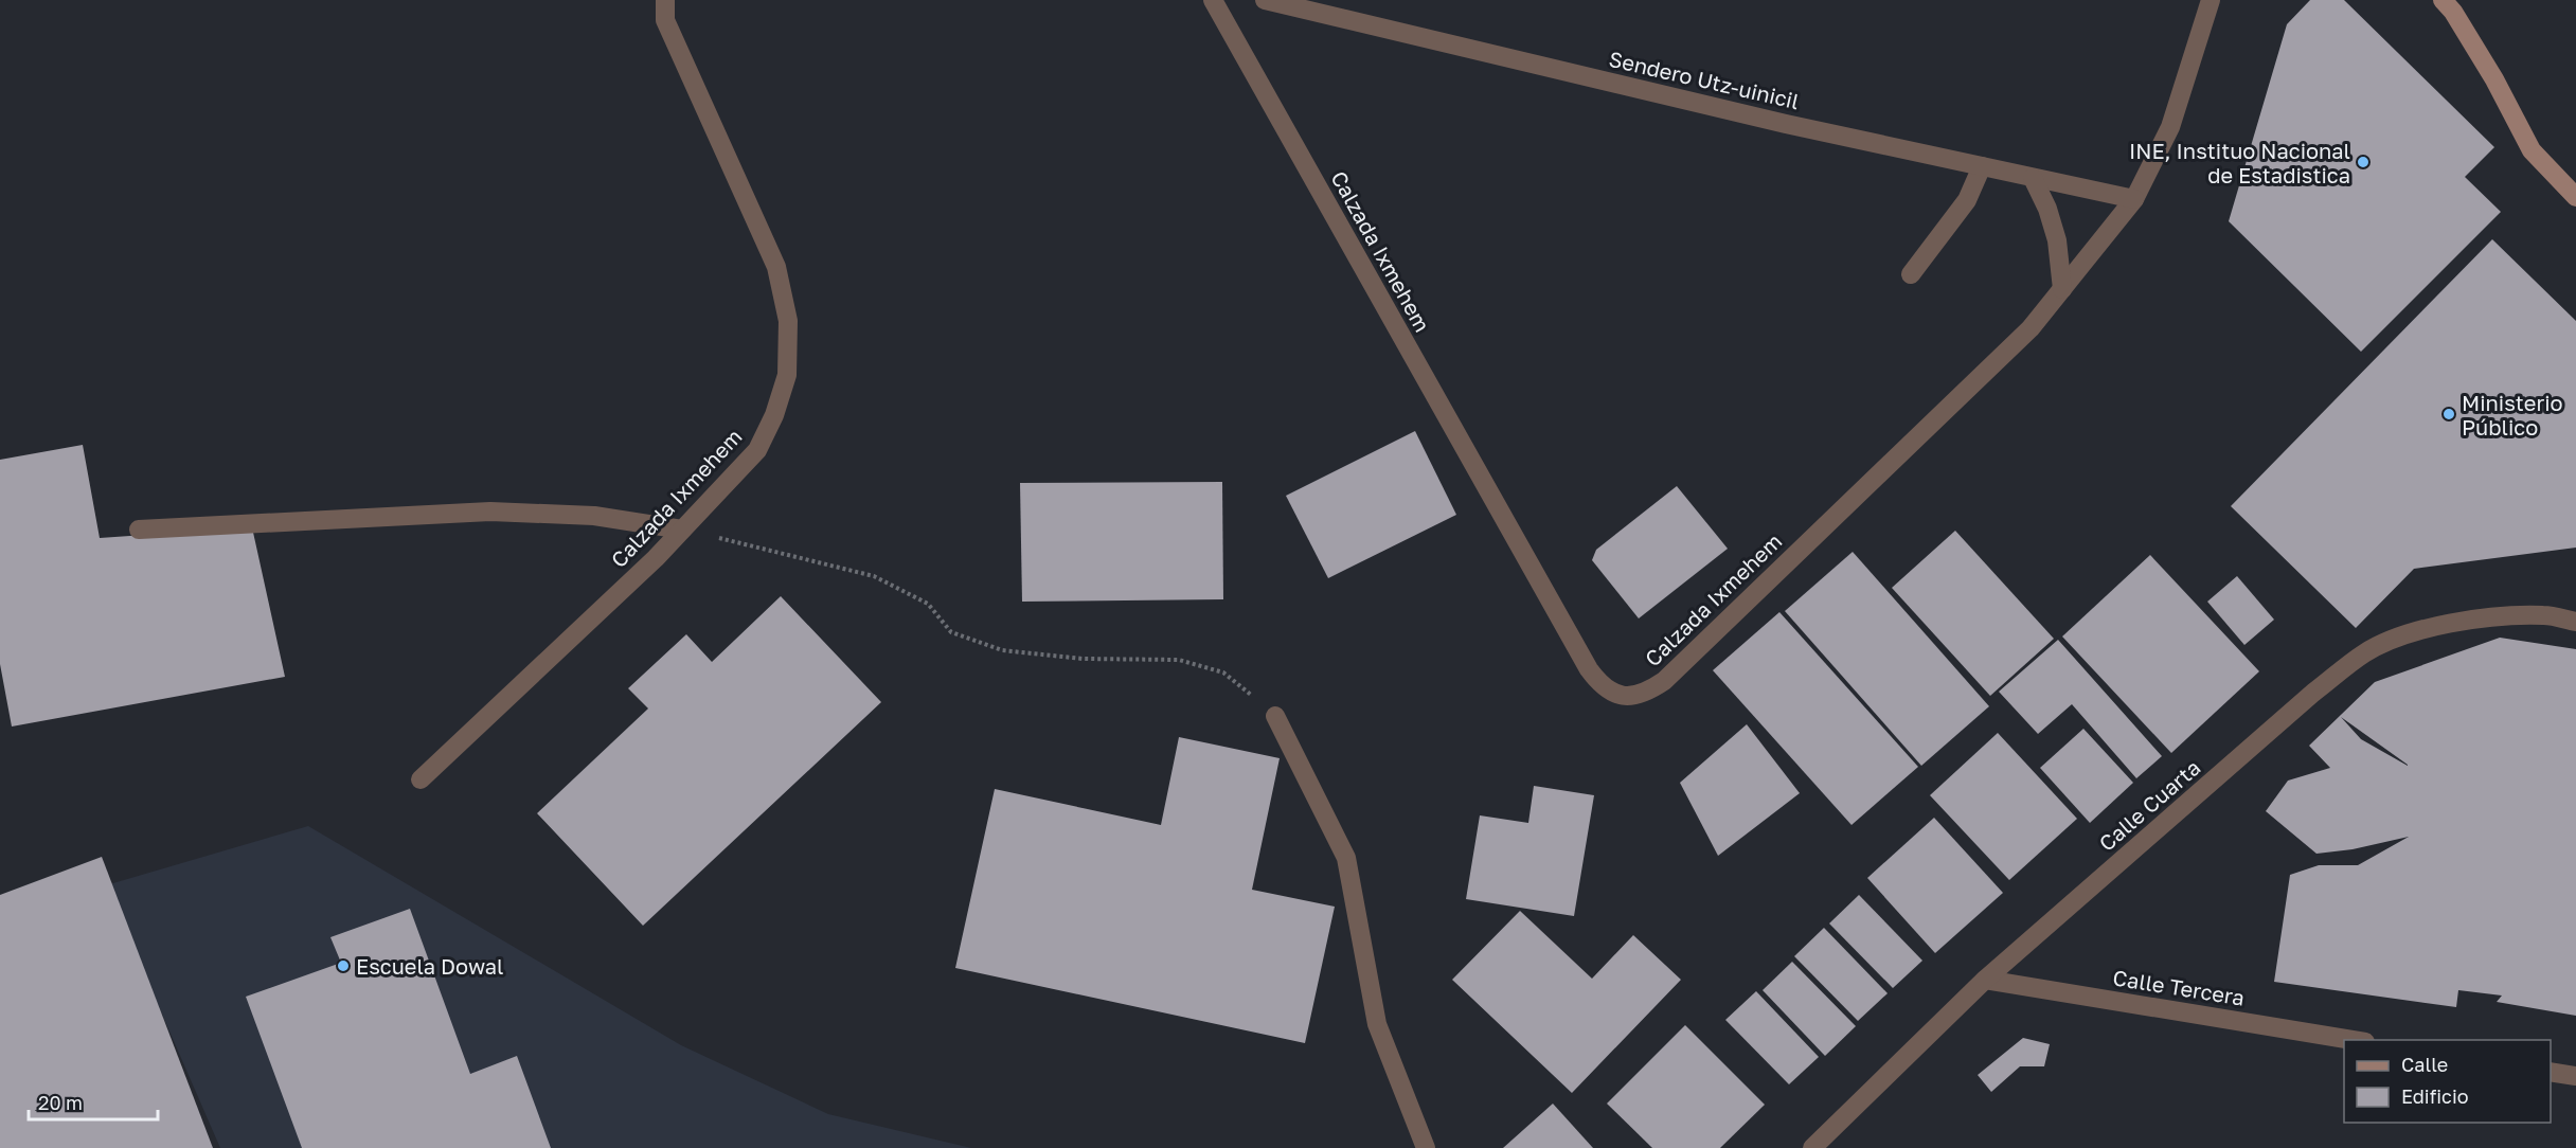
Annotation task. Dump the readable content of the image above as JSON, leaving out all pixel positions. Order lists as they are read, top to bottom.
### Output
{
  "streets": {
    "street": [
      "Sendero Utz-uinicil",
      "Calzada Ixmehem",
      "Calle Cuarta",
      "Calle Tercera"
    ]
  },
  "crossings": [
    ["Sendero Utz-uinicil", "Calzada Ixmehem"],
    ["Calle Cuarta", "Calle Tercera"]
  ],
  "places": ["INE, Instituo Nacional de Estadistica", "Ministerio Público", "Escuela Dowal"],
  "legend": ["Calle", "Edificio"],
  "scale_bar": "20 m"
}
